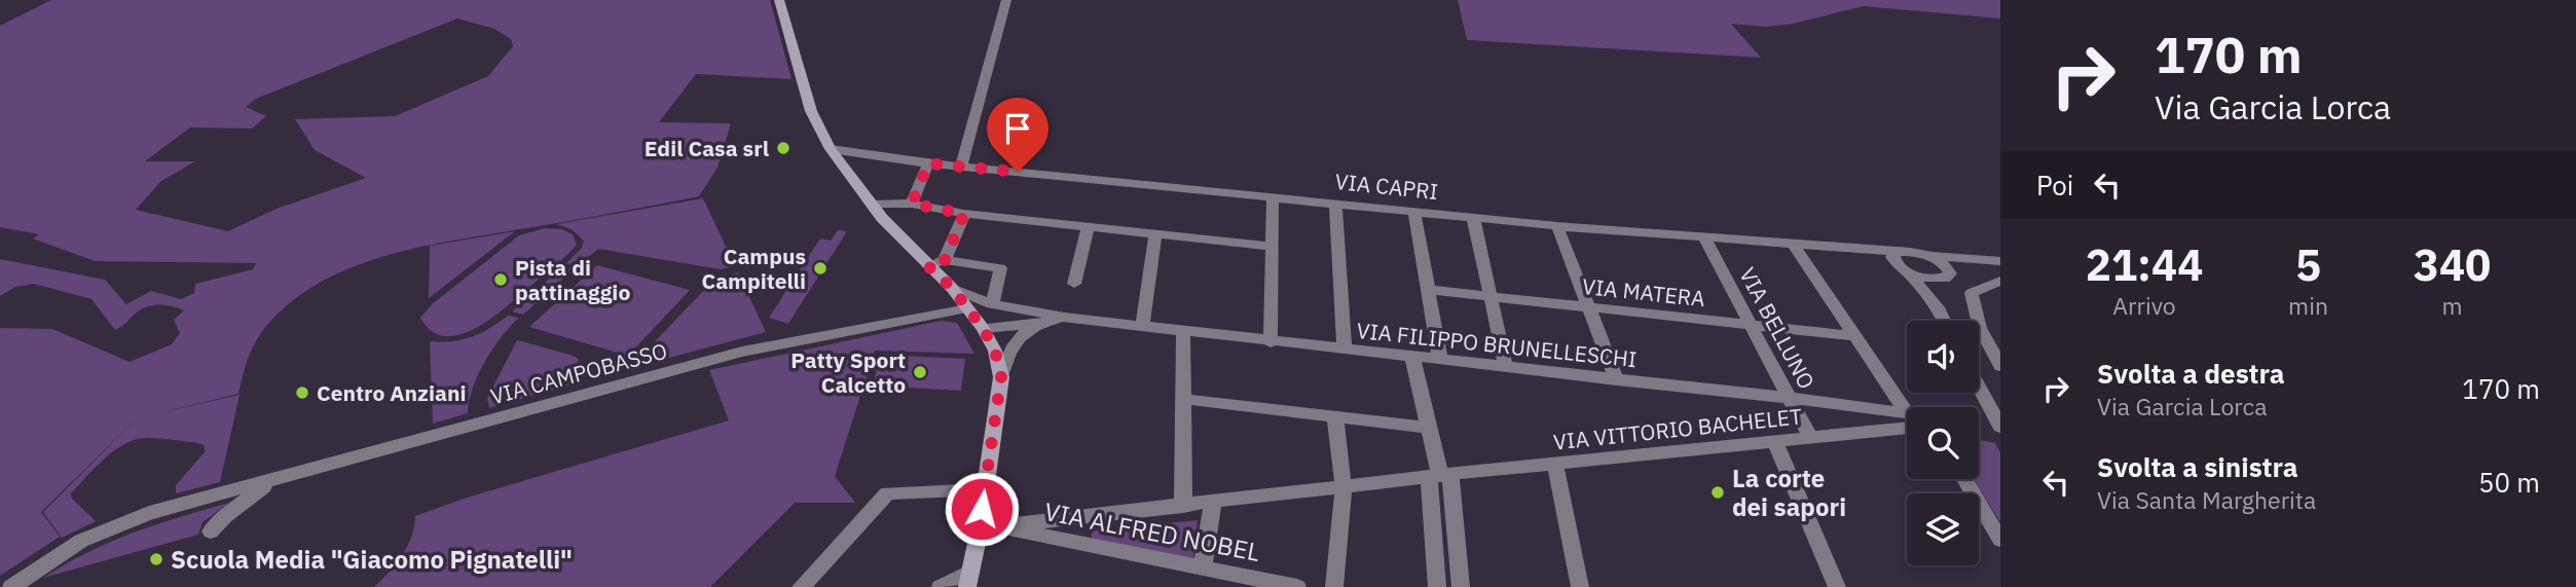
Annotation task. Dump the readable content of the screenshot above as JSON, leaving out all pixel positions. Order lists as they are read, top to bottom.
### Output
{
  "streets": {
    "street": [
      "VIA CAPRI",
      "VIA MATERA",
      "VIA BELLUNO",
      "VIA FILIPPO BRUNELLESCHI",
      "VIA CAMPOBASSO",
      "VIA VITTORIO BACHELET",
      "VIA ALFRED NOBEL"
    ]
  },
  "crossings": [
    ["VIA CAPRI", "VIA BELLUNO"],
    ["VIA MATERA", "VIA BELLUNO"],
    ["VIA BELLUNO", "VIA FILIPPO BRUNELLESCHI"],
    ["VIA BELLUNO", "VIA VITTORIO BACHELET"],
    ["VIA FILIPPO BRUNELLESCHI", "VIA CAMPOBASSO"],
    ["VIA VITTORIO BACHELET", "VIA ALFRED NOBEL"]
  ],
  "places": [
    "Edil Casa srl",
    "Campus Campitelli",
    "Pista di pattinaggio",
    "Patty Sport Calcetto",
    "Centro Anziani",
    "La corte dei sapori",
    "Scuola Media \"Giacomo Pignatelli\""
  ],
  "page": {
    "turn": ["170 m", "Via Garcia Lorca"],
    "then": "Poi",
    "eta": [
      "21:44",
      "Arrivo",
      "5",
      "min",
      "340",
      "m"
    ],
    "list": [
      {
        "name": "Svolta a destra",
        "note": "Via Garcia Lorca",
        "value": "170 m"
      },
      {
        "name": "Svolta a sinistra",
        "note": "Via Santa Margherita",
        "value": "50 m"
      }
    ]
  }
}
